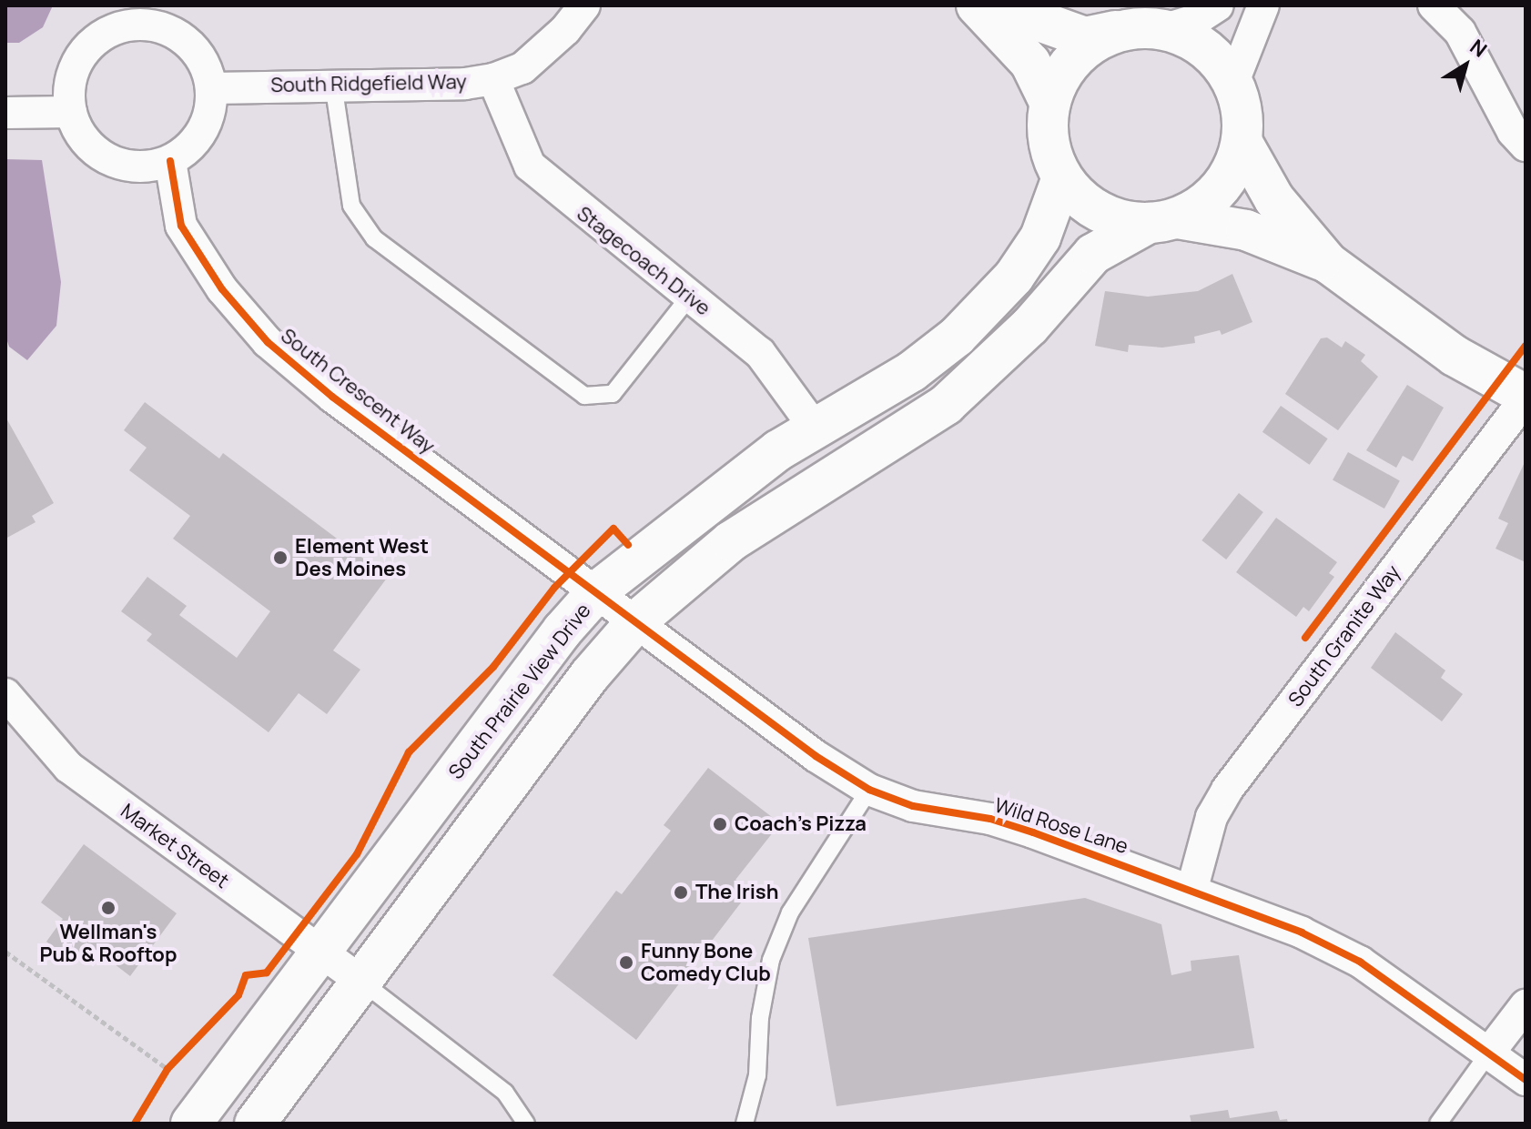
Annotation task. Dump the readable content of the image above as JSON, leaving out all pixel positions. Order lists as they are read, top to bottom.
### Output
{
  "streets": {
    "street": [
      "South Ridgefield Way",
      "Stagecoach Drive",
      "South Crescent Way",
      "South Granite Way",
      "South Prairie View Drive",
      "Wild Rose Lane",
      "Market Street"
    ]
  },
  "crossings": [
    ["South Ridgefield Way", "Stagecoach Drive"],
    ["South Ridgefield Way", "South Crescent Way"],
    ["Stagecoach Drive", "South Prairie View Drive"],
    ["South Crescent Way", "South Prairie View Drive"],
    ["South Crescent Way", "Wild Rose Lane"],
    ["South Granite Way", "Wild Rose Lane"],
    ["South Prairie View Drive", "Wild Rose Lane"],
    ["South Prairie View Drive", "Market Street"]
  ],
  "places": [
    "Element West Des Moines",
    "Coach's Pizza",
    "The Irish",
    "Wellman's Pub & Rooftop",
    "Funny Bone Comedy Club"
  ],
  "north": "top right"
}
